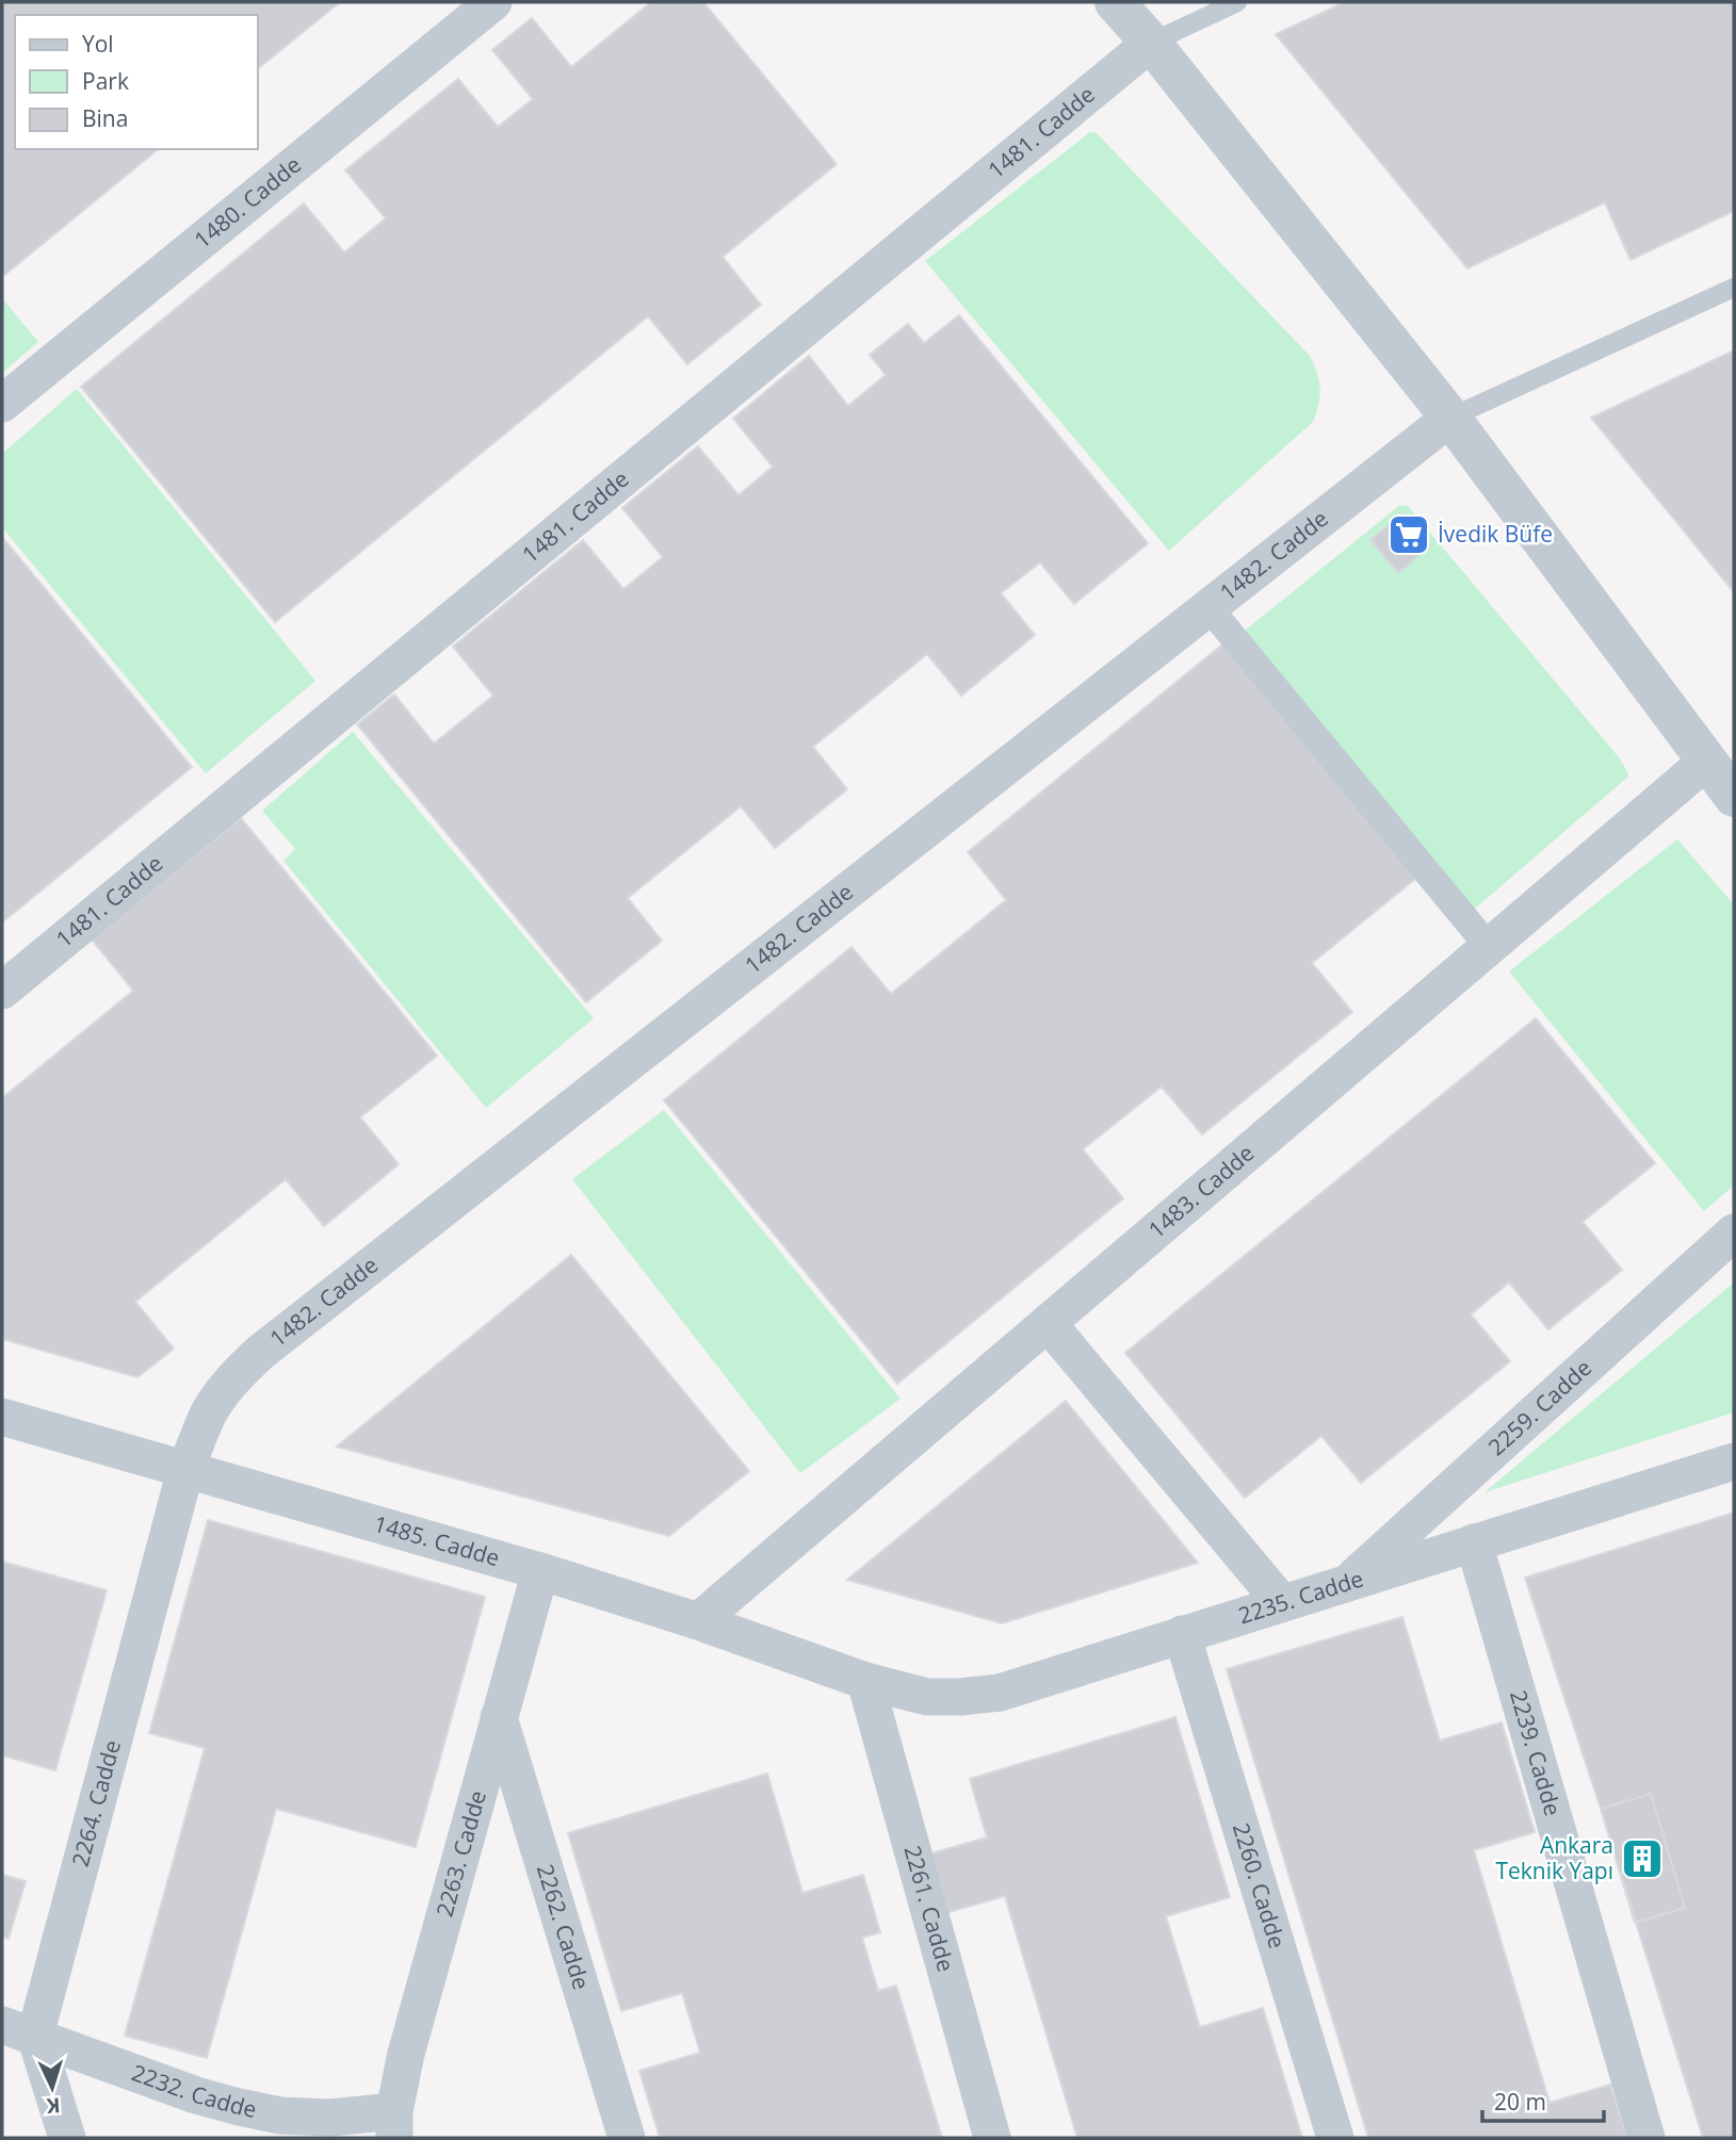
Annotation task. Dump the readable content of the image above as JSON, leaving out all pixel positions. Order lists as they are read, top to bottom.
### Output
{
  "streets": {
    "street": [
      "1481. Cadde",
      "1480. Cadde",
      "1482. Cadde",
      "1483. Cadde",
      "2259. Cadde",
      "1485. Cadde",
      "2235. Cadde",
      "2239. Cadde",
      "2264. Cadde",
      "2263. Cadde",
      "2260. Cadde",
      "2261. Cadde",
      "2262. Cadde",
      "2232. Cadde"
    ]
  },
  "crossings": [
    ["1482. Cadde", "1485. Cadde"],
    ["1482. Cadde", "2264. Cadde"],
    ["1483. Cadde", "1485. Cadde"],
    ["2259. Cadde", "2235. Cadde"],
    ["1485. Cadde", "2235. Cadde"],
    ["1485. Cadde", "2264. Cadde"],
    ["1485. Cadde", "2263. Cadde"],
    ["1485. Cadde", "2261. Cadde"],
    ["2235. Cadde", "2239. Cadde"],
    ["2235. Cadde", "2260. Cadde"],
    ["2235. Cadde", "2261. Cadde"],
    ["2264. Cadde", "2232. Cadde"],
    ["2263. Cadde", "2262. Cadde"],
    ["2263. Cadde", "2232. Cadde"]
  ],
  "places": {
    "supermarket": ["İvedik Büfe"],
    "building": ["Ankara Teknik Yapı"]
  },
  "legend": ["Yol", "Park", "Bina"],
  "scale_bar": "20 m",
  "north": "bottom"
}
